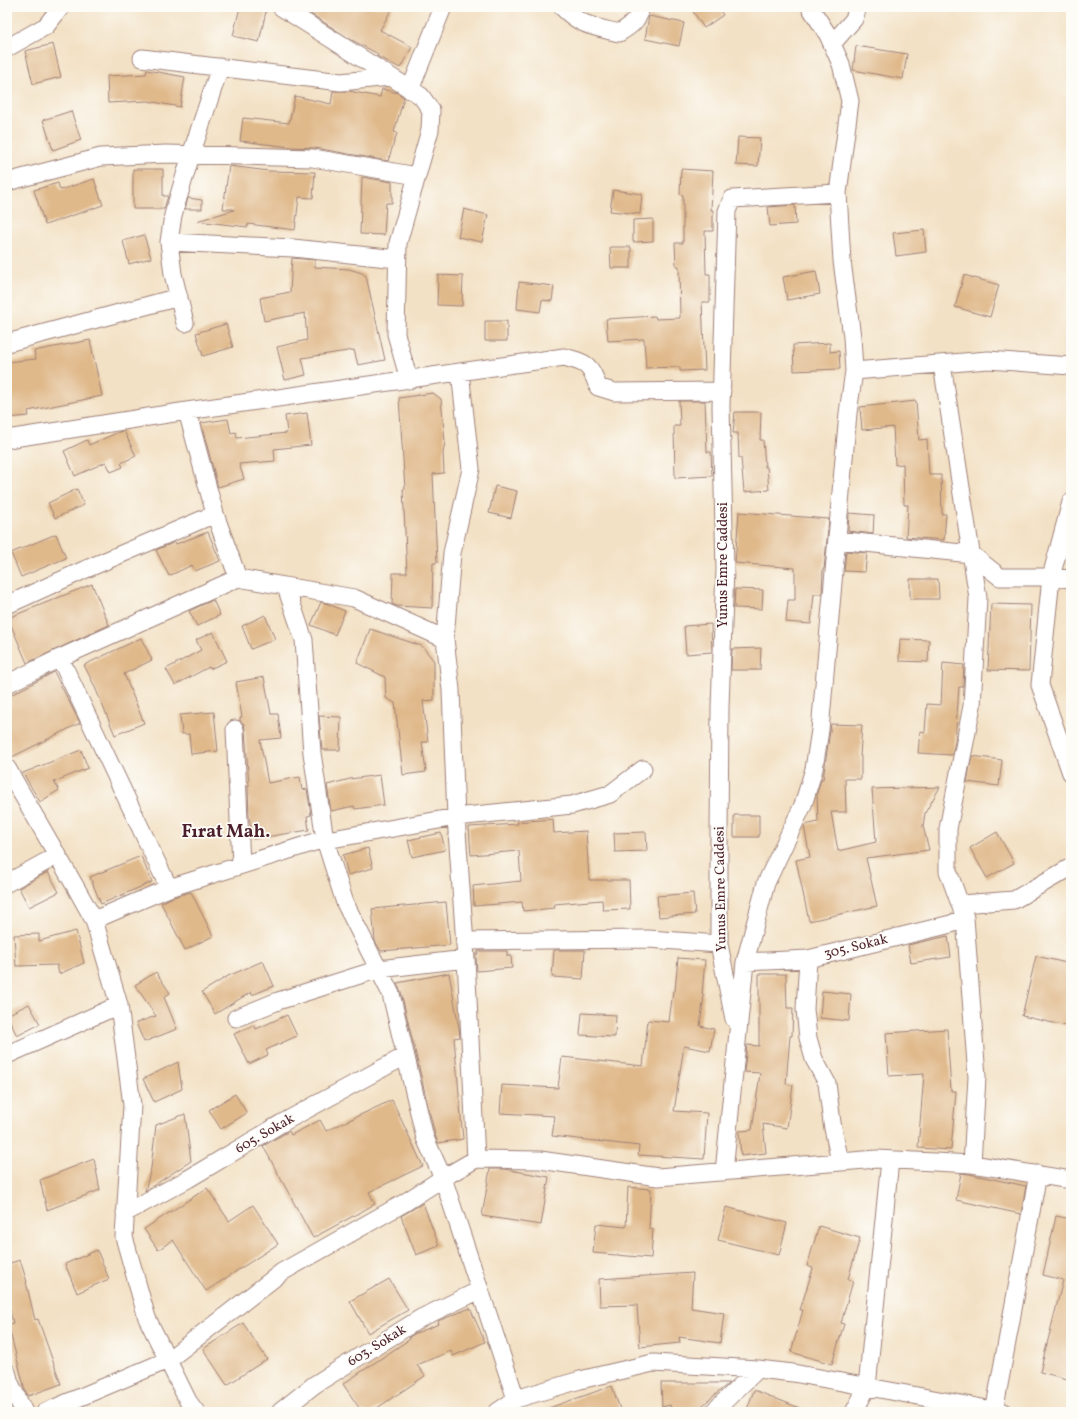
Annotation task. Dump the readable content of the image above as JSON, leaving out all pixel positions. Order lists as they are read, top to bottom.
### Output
{
  "streets": {
    "street": [
      "Yunus Emre Caddesi",
      "305. Sokak",
      "605. Sokak",
      "603. Sokak"
    ]
  },
  "districts": ["Fırat Mah."]
}
